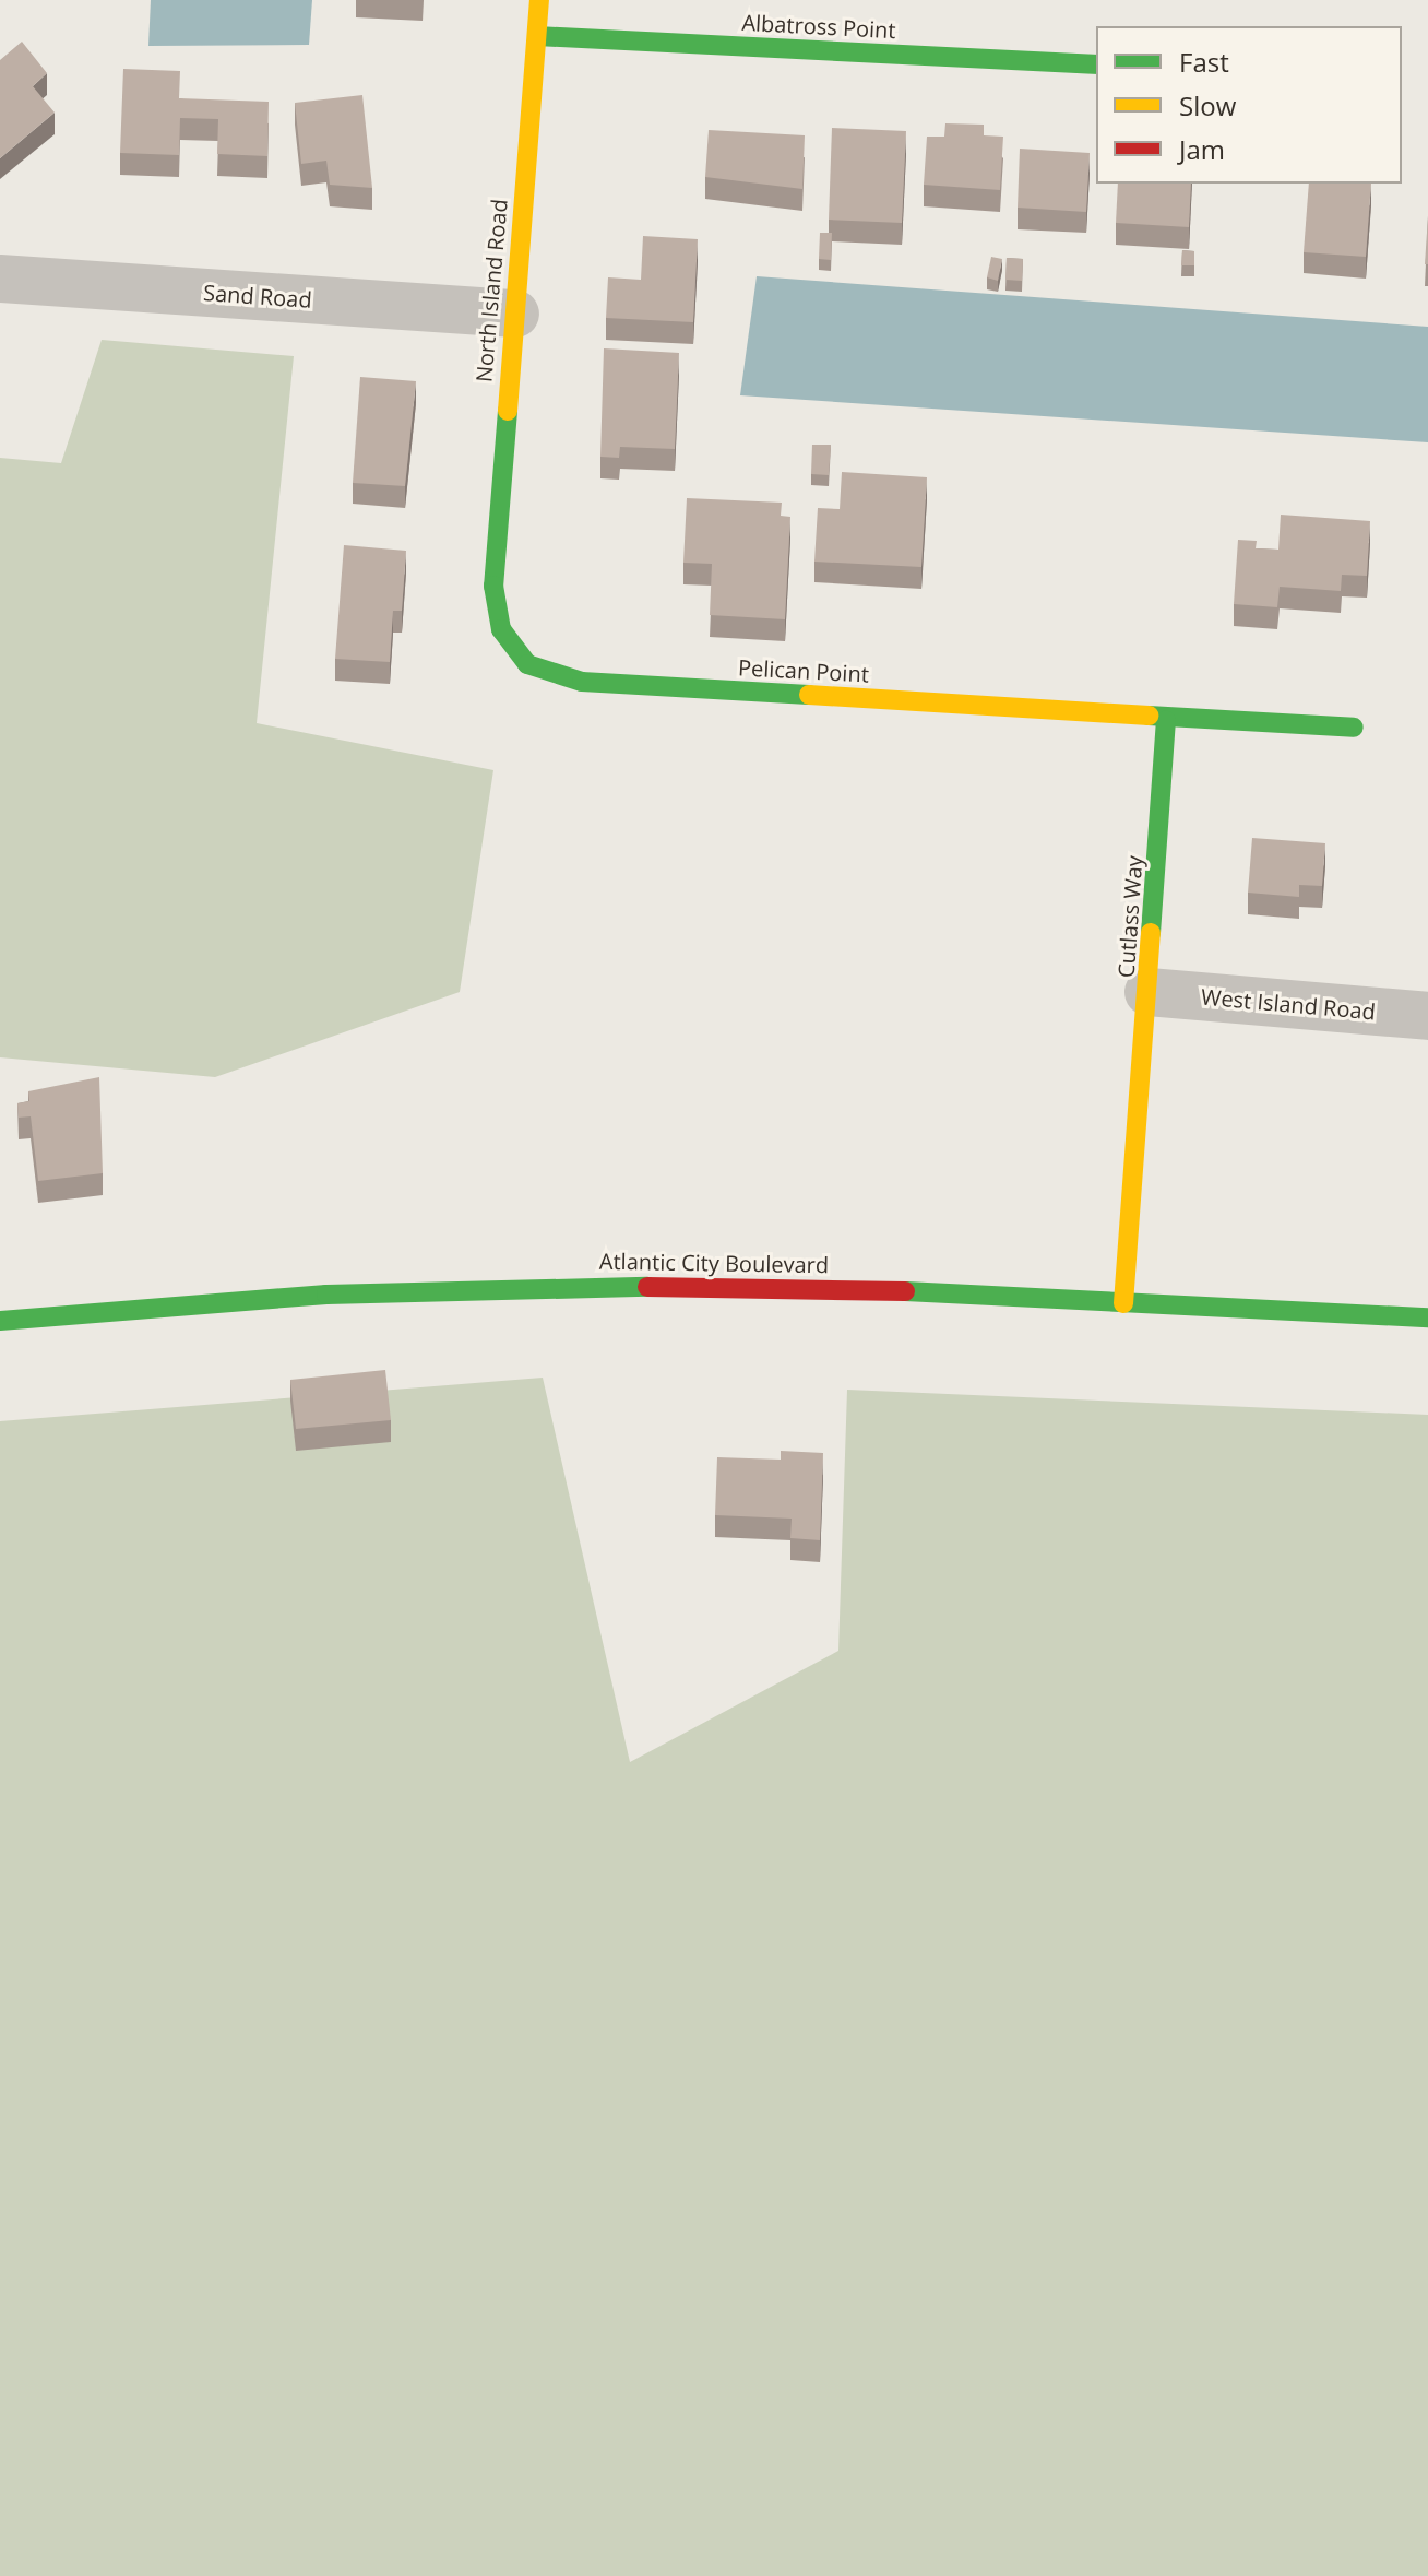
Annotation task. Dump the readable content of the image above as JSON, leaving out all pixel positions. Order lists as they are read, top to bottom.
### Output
{
  "streets": {
    "main road": [
      "Albatross Point",
      "North Island Road",
      "Pelican Point",
      "Cutlass Way",
      "Atlantic City Boulevard"
    ],
    "street": ["Sand Road", "West Island Road"]
  },
  "crossings": [
    ["Albatross Point", "North Island Road"],
    ["North Island Road", "Sand Road"],
    ["North Island Road", "Pelican Point"],
    ["Pelican Point", "Cutlass Way"],
    ["Cutlass Way", "West Island Road"],
    ["Cutlass Way", "Atlantic City Boulevard"]
  ],
  "legend": ["Fast", "Slow", "Jam"]
}
